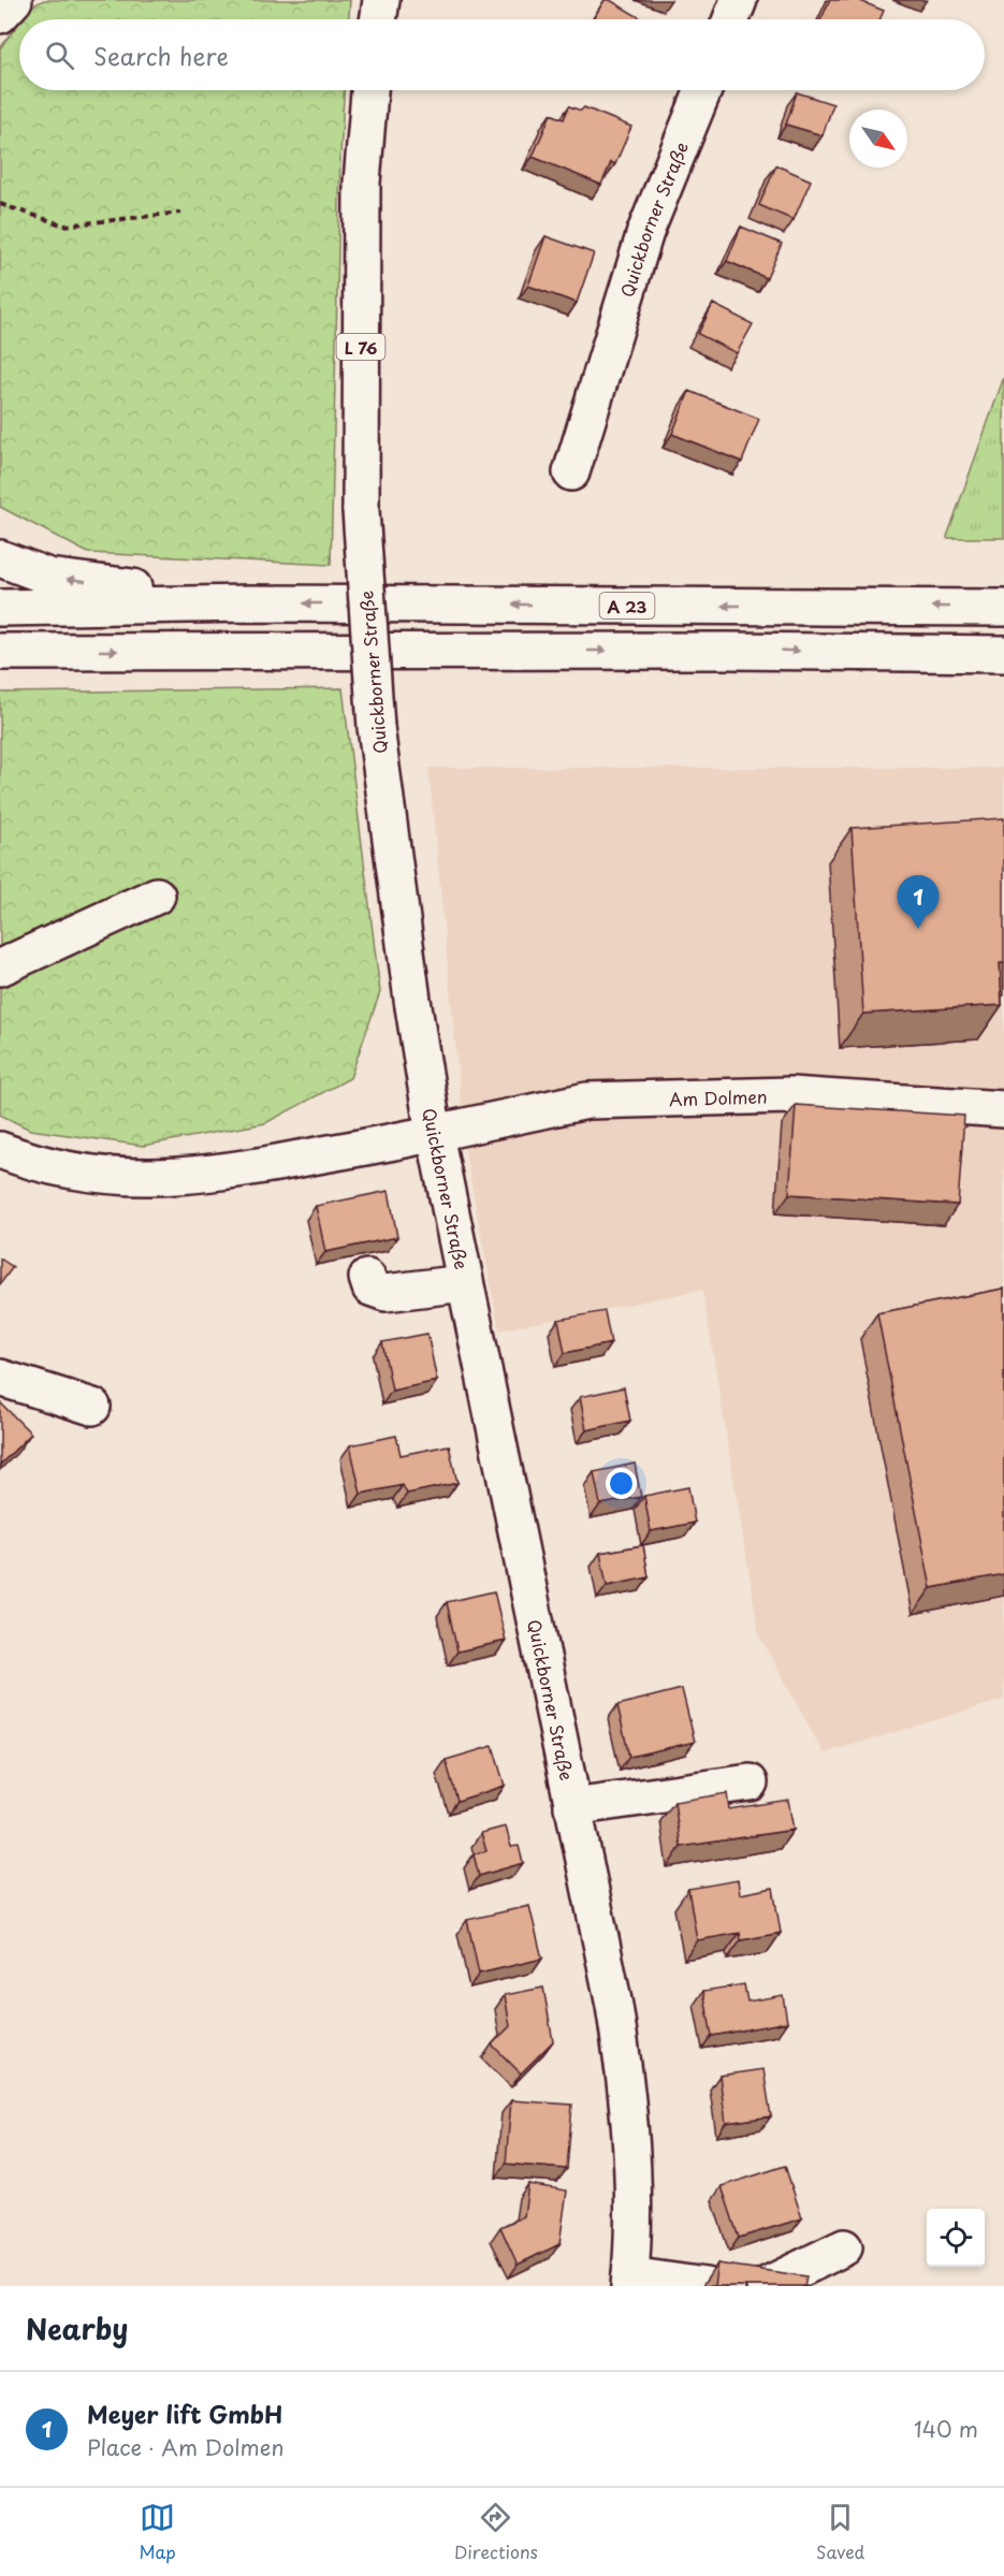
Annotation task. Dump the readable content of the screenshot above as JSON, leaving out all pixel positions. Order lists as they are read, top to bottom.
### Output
{
  "streets": {
    "main road": [
      "Quickborner Straße",
      "L 76",
      "A 23",
      "Am Dolmen"
    ]
  },
  "crossings": [
    ["Quickborner Straße", "Am Dolmen"]
  ],
  "north": "bottom right",
  "page": {
    "search": "Search here",
    "pins": "1",
    "heading": "Nearby",
    "list": [
      {
        "mark": "1",
        "name": "Meyer lift GmbH",
        "note": "Place · Am Dolmen",
        "value": "140 m"
      }
    ],
    "nav": ["Map", "Directions", "Saved"]
  }
}
